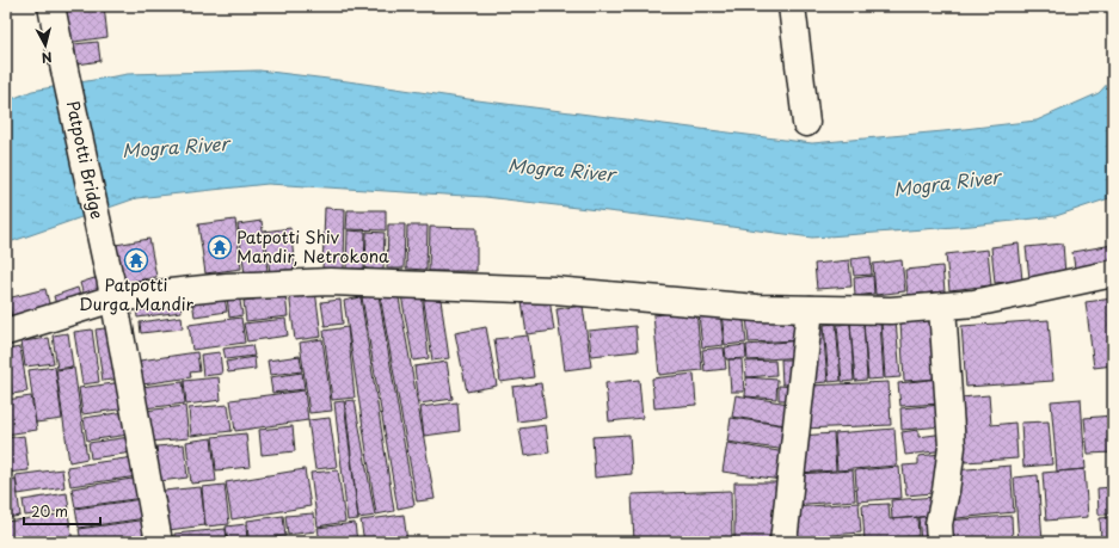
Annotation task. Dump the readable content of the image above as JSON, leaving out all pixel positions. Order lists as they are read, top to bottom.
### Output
{
  "streets": {
    "street": ["Patpotti Bridge"]
  },
  "water": ["Mogra River"],
  "places": {
    "temple": ["Patpotti Shiv Mandir, Netrokona", "Patpotti Durga Mandir"]
  },
  "scale_bar": "20 m",
  "north": "bottom"
}
